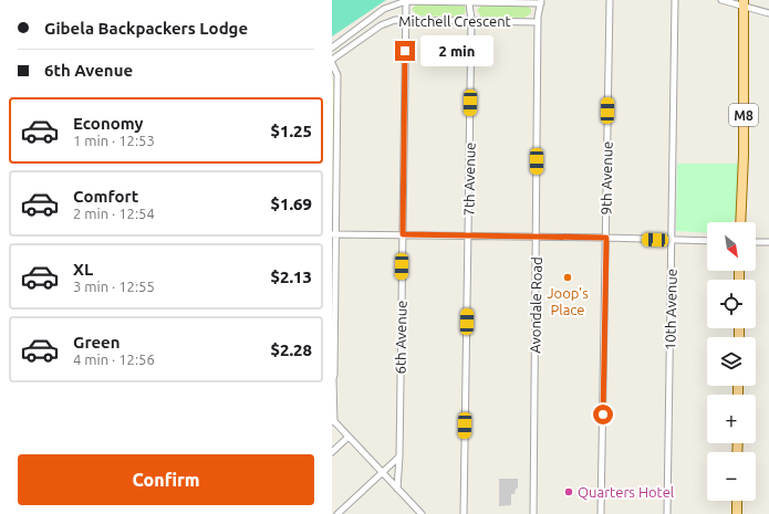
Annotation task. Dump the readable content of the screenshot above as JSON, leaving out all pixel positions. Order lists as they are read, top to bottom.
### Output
{
  "streets": {
    "main road": ["M8"],
    "street": [
      "Mitchell Crescent",
      "9th Avenue",
      "7th Avenue",
      "Avondale Road",
      "10th Avenue",
      "6th Avenue"
    ]
  },
  "crossings": [
    ["Mitchell Crescent", "7th Avenue"],
    ["Mitchell Crescent", "Avondale Road"],
    ["Mitchell Crescent", "6th Avenue"]
  ],
  "places": ["Joop's Place", "Quarters Hotel"],
  "north": "bottom right",
  "page": {
    "banner": ["Gibela Backpackers Lodge", "6th Avenue"],
    "bubble": "2 min",
    "list": [
      {
        "name": "Economy",
        "note": "1 min · 12:53",
        "value": "$1.25"
      },
      {
        "name": "Comfort",
        "note": "2 min · 12:54",
        "value": "$1.69"
      },
      {
        "name": "XL",
        "note": "3 min · 12:55",
        "value": "$2.13"
      },
      {
        "name": "Green",
        "note": "4 min · 12:56",
        "value": "$2.28"
      }
    ],
    "map_buttons": ["+", "−"],
    "buttons": "Confirm"
  }
}
